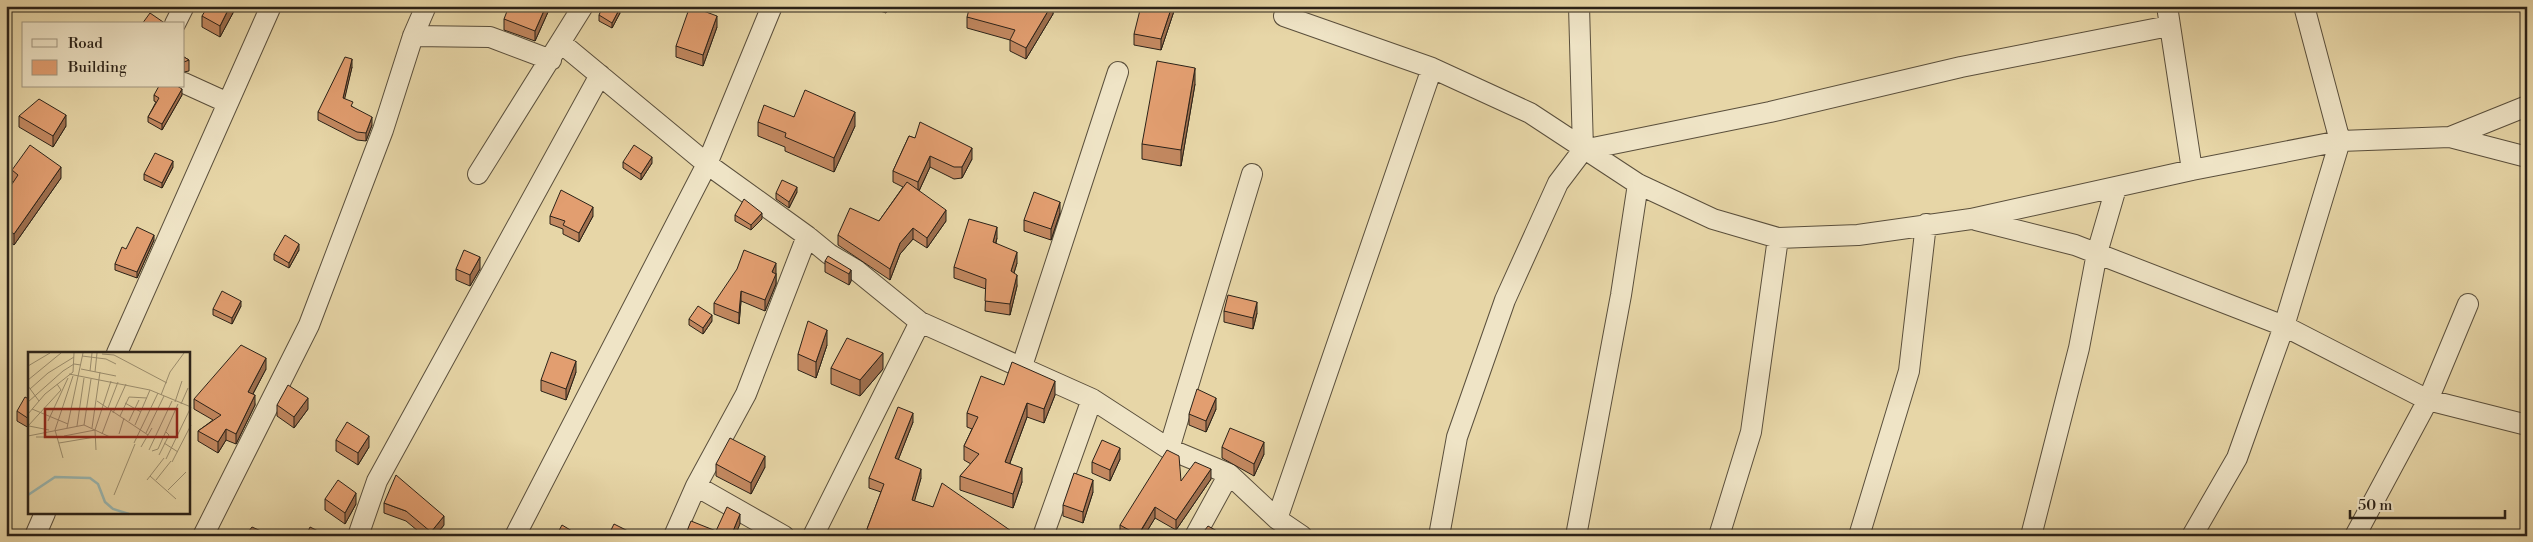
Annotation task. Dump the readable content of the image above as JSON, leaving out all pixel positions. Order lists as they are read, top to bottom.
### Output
{
  "legend": ["Road", "Building"],
  "scale_bar": "50 m"
}
